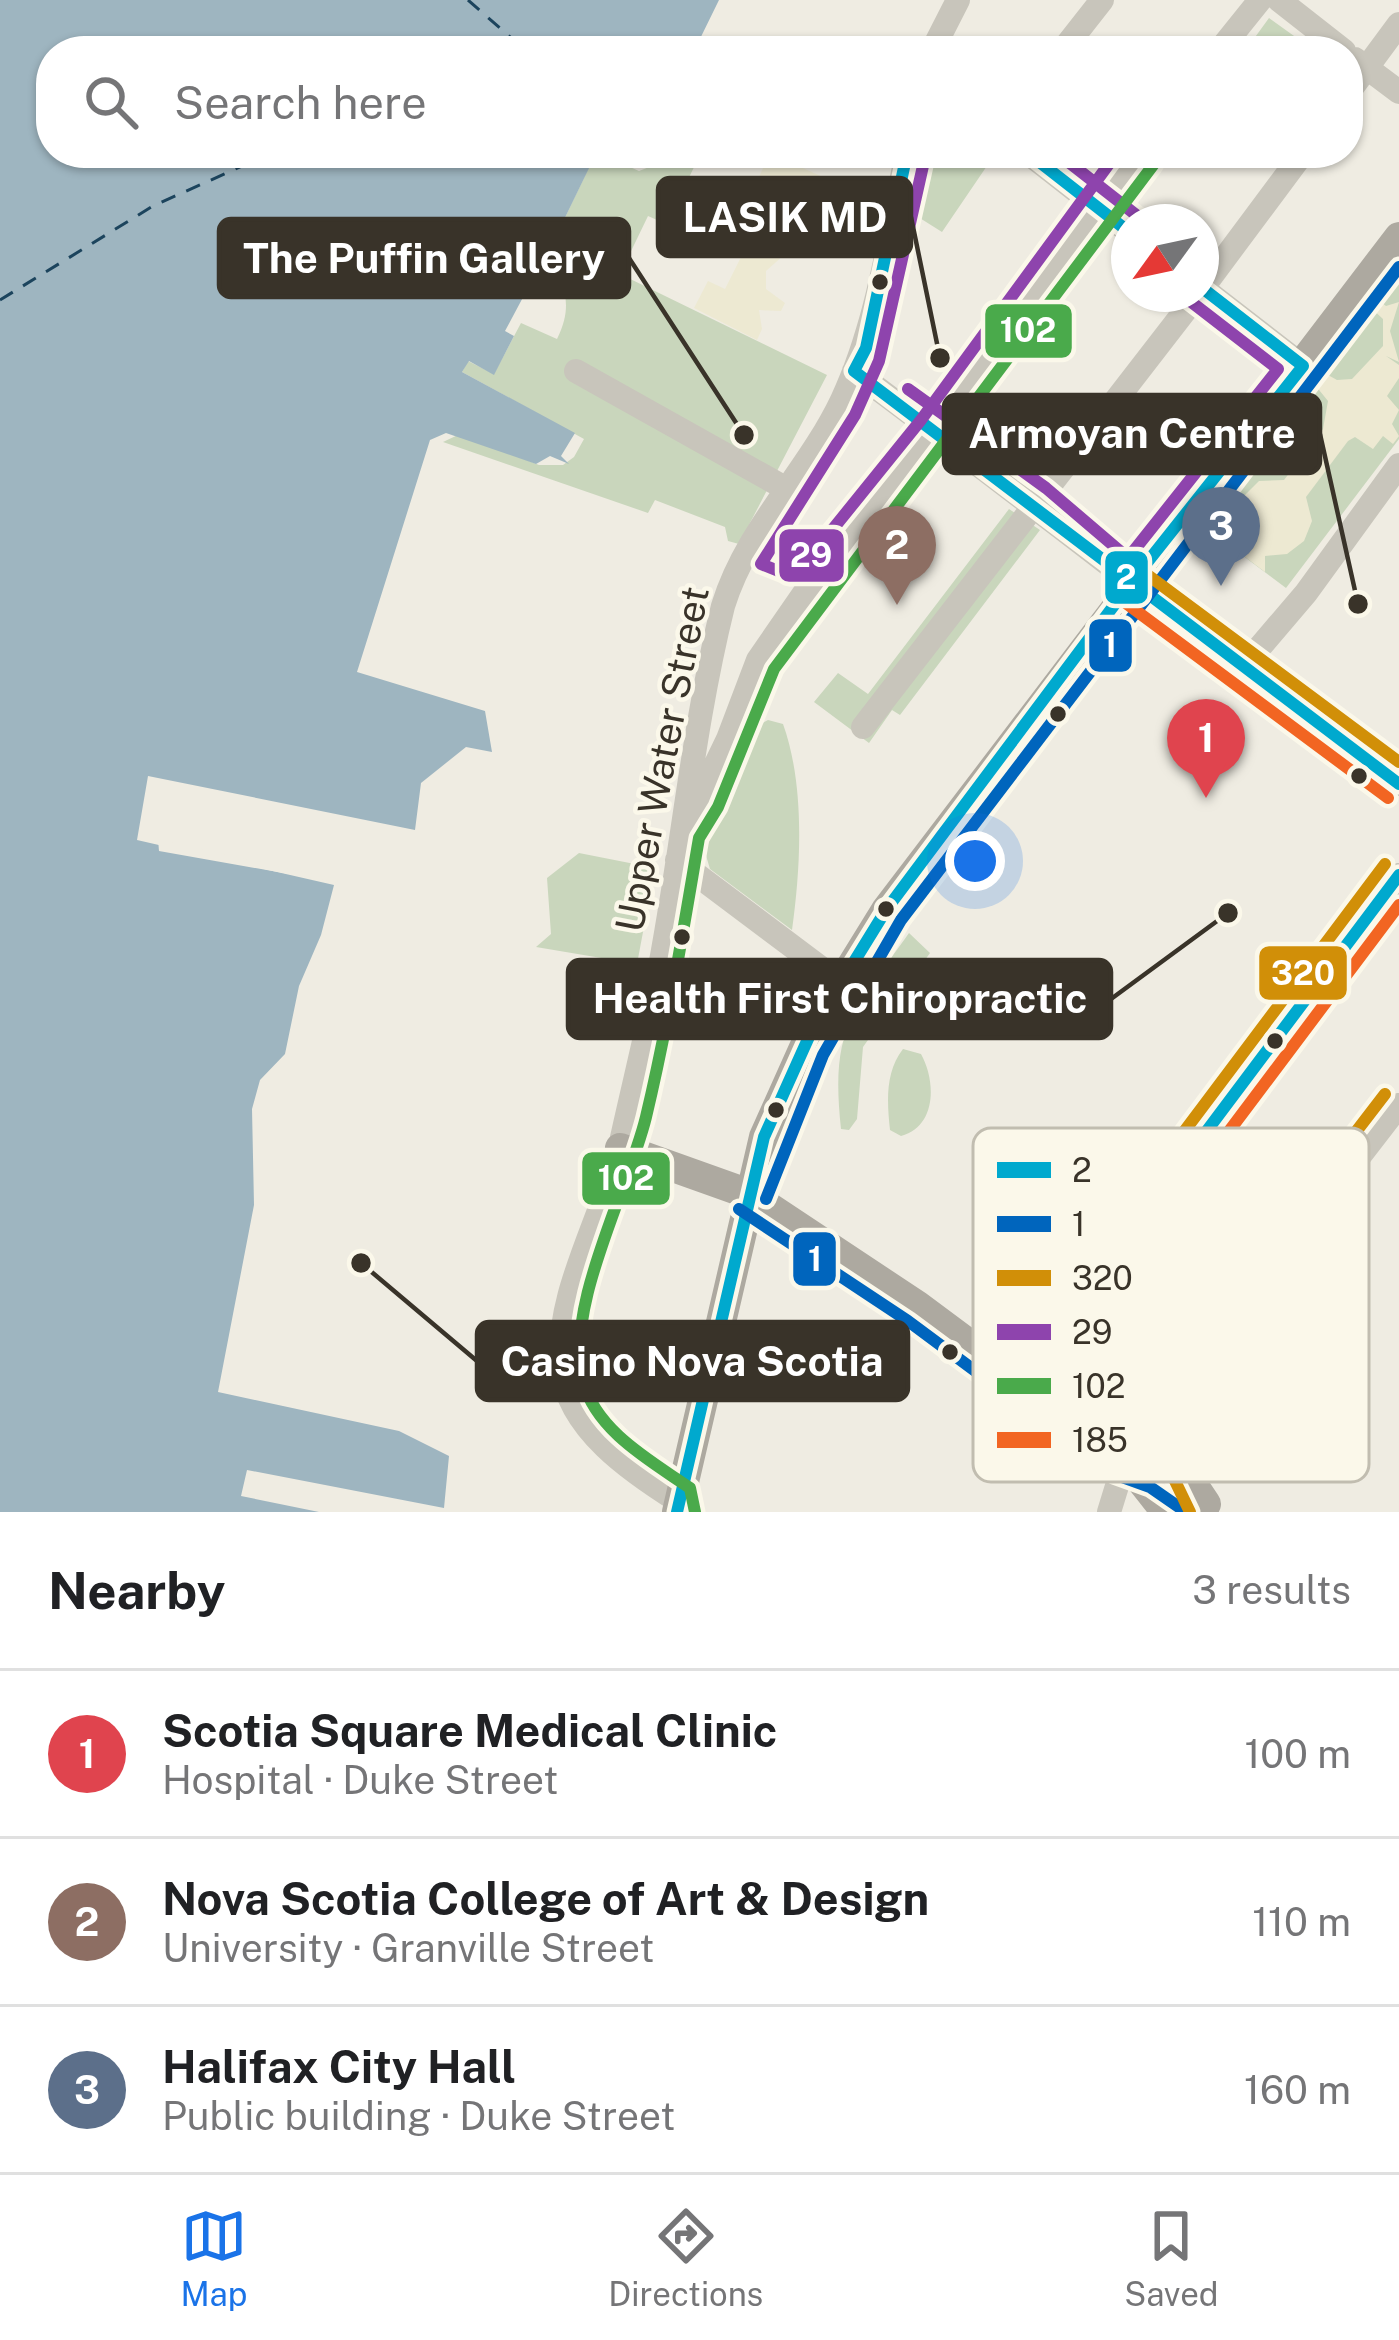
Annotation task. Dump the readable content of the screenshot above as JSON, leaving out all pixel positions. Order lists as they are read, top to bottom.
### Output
{
  "streets": {
    "street": ["Upper Water Street"]
  },
  "places": [
    "LASIK MD",
    "The Puffin Gallery",
    "Armoyan Centre",
    "Health First Chiropractic",
    "Casino Nova Scotia"
  ],
  "lines": [
    "transit line 2",
    "transit line 29",
    "transit line 102",
    "transit line 1",
    "transit line 320",
    "transit line 185"
  ],
  "legend": [
    "2",
    "1",
    "320",
    "29",
    "102",
    "185"
  ],
  "north": "bottom left",
  "page": {
    "search": "Search here",
    "pins": ["3", "2", "1"],
    "heading": ["Nearby", "3 results"],
    "list": [
      {
        "mark": "1",
        "name": "Scotia Square Medical Clinic",
        "note": "Hospital · Duke Street",
        "value": "100 m"
      },
      {
        "mark": "2",
        "name": "Nova Scotia College of Art & Design",
        "note": "University · Granville Street",
        "value": "110 m"
      },
      {
        "mark": "3",
        "name": "Halifax City Hall",
        "note": "Public building · Duke Street",
        "value": "160 m"
      }
    ],
    "nav": ["Map", "Directions", "Saved"]
  }
}
